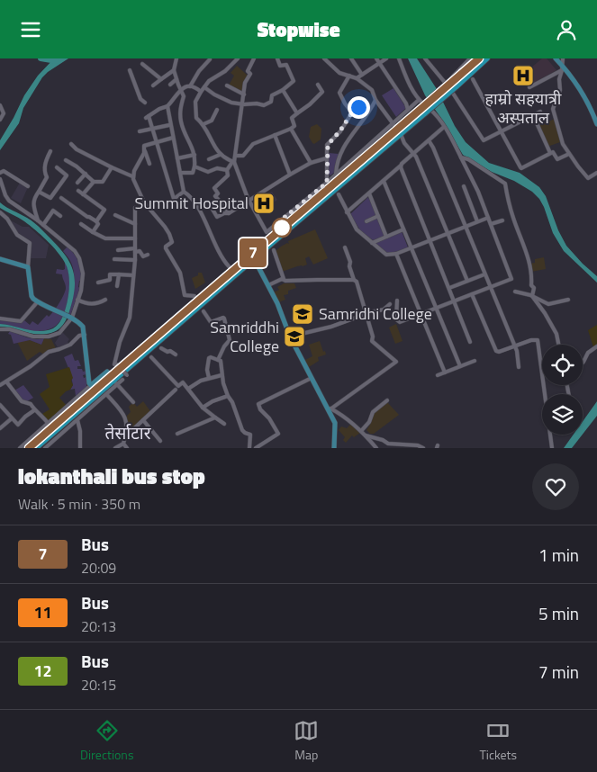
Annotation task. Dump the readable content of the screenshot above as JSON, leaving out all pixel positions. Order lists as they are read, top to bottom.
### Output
{
  "districts": ["तेर्साटार"],
  "places": {
    "hospital": ["हाम्रो सहयात्री अस्पताल", "Summit Hospital"],
    "school or university": ["Samridhi College", "Samriddhi College"]
  },
  "lines": ["bus line 7"],
  "page": {
    "header": "Stopwise",
    "on_map": "7",
    "heading": ["lokanthali bus stop", "Walk · 5 min · 350 m"],
    "list": [
      {
        "mark": "7",
        "name": "Bus",
        "note": "20:09",
        "value": "1 min"
      },
      {
        "mark": "11",
        "name": "Bus",
        "note": "20:13",
        "value": "5 min"
      },
      {
        "mark": "12",
        "name": "Bus",
        "note": "20:15",
        "value": "7 min"
      }
    ],
    "tabs": ["Directions", "Map", "Tickets"]
  }
}
